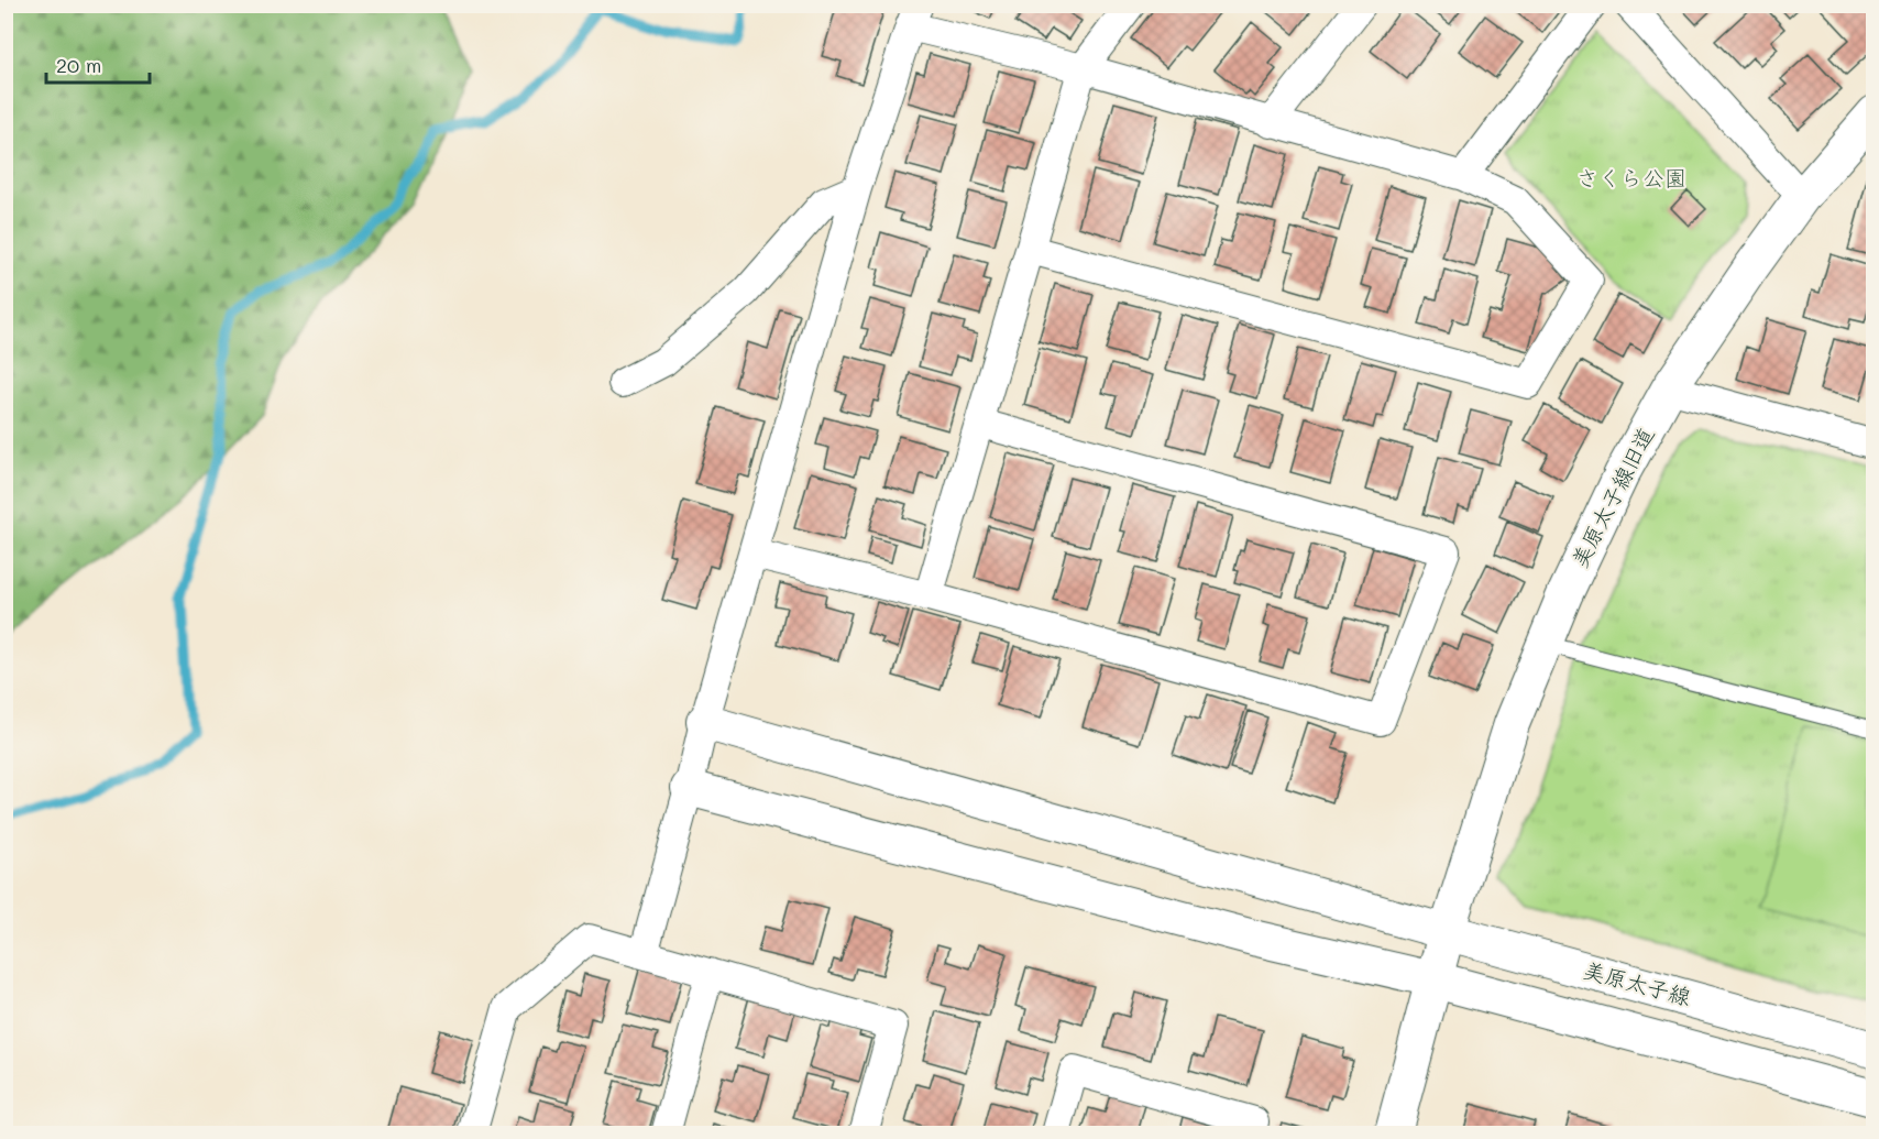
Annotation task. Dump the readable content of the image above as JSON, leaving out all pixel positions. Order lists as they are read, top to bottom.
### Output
{
  "streets": {
    "main road": ["美原太子線"],
    "street": ["美原太子線旧道"]
  },
  "crossings": [
    ["美原太子線旧道", "美原太子線"]
  ],
  "parks": ["さくら公園"],
  "scale_bar": "20 m"
}
